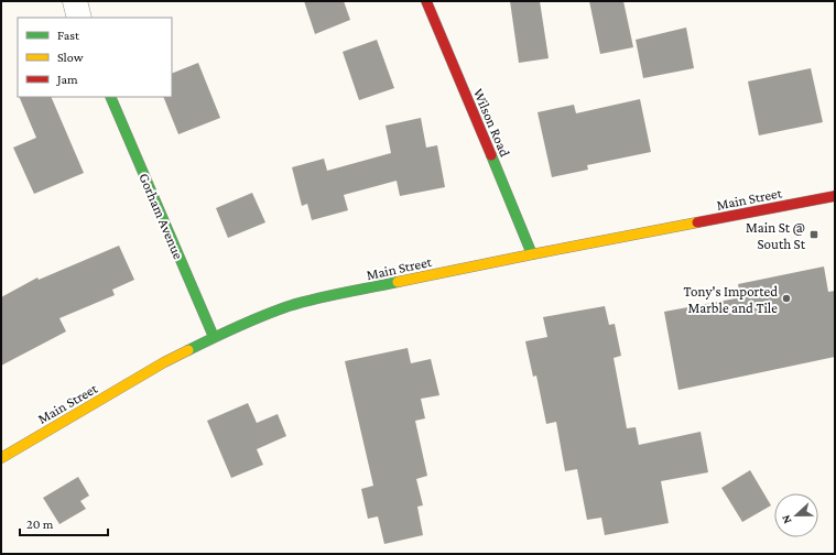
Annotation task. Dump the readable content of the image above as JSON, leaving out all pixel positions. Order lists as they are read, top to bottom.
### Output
{
  "streets": {
    "main road": ["Wilson Road", "Main Street", "Gorham Avenue"]
  },
  "crossings": [
    ["Wilson Road", "Main Street"],
    ["Main Street", "Gorham Avenue"]
  ],
  "places": {
    "transit": ["Main St @ South St"],
    "other": ["Tony's Imported Marble and Tile"]
  },
  "legend": ["Fast", "Slow", "Jam"],
  "scale_bar": "20 m",
  "north": "left"
}
